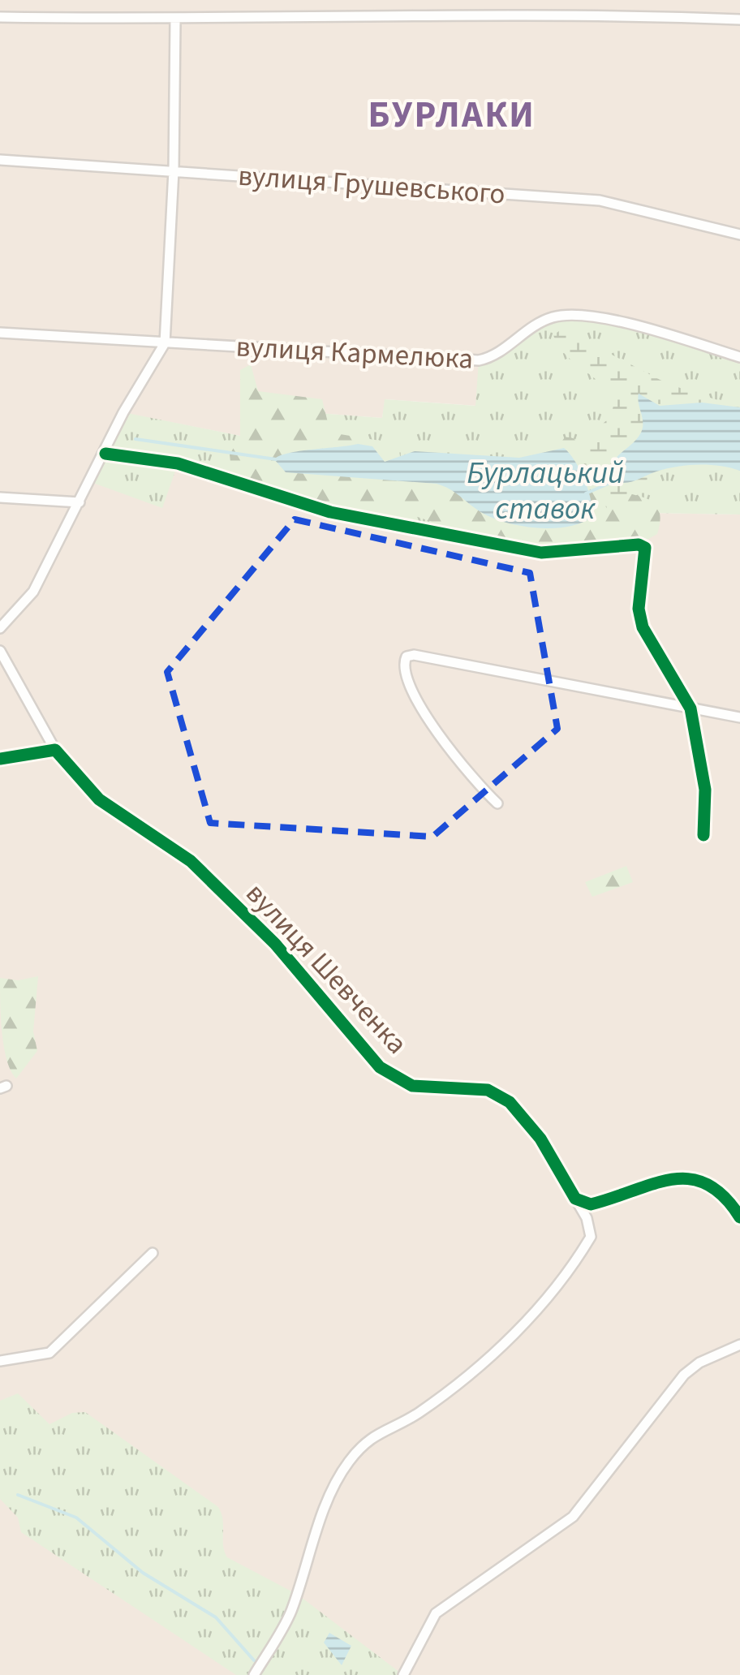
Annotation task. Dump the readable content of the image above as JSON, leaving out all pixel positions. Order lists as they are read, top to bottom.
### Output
{
  "streets": {
    "street": ["вулиця Грушевського", "вулиця Кармелюка", "вулиця Шевченка"]
  },
  "districts": ["БУРЛАКИ"],
  "water": ["Бурлацький ставок"]
}
